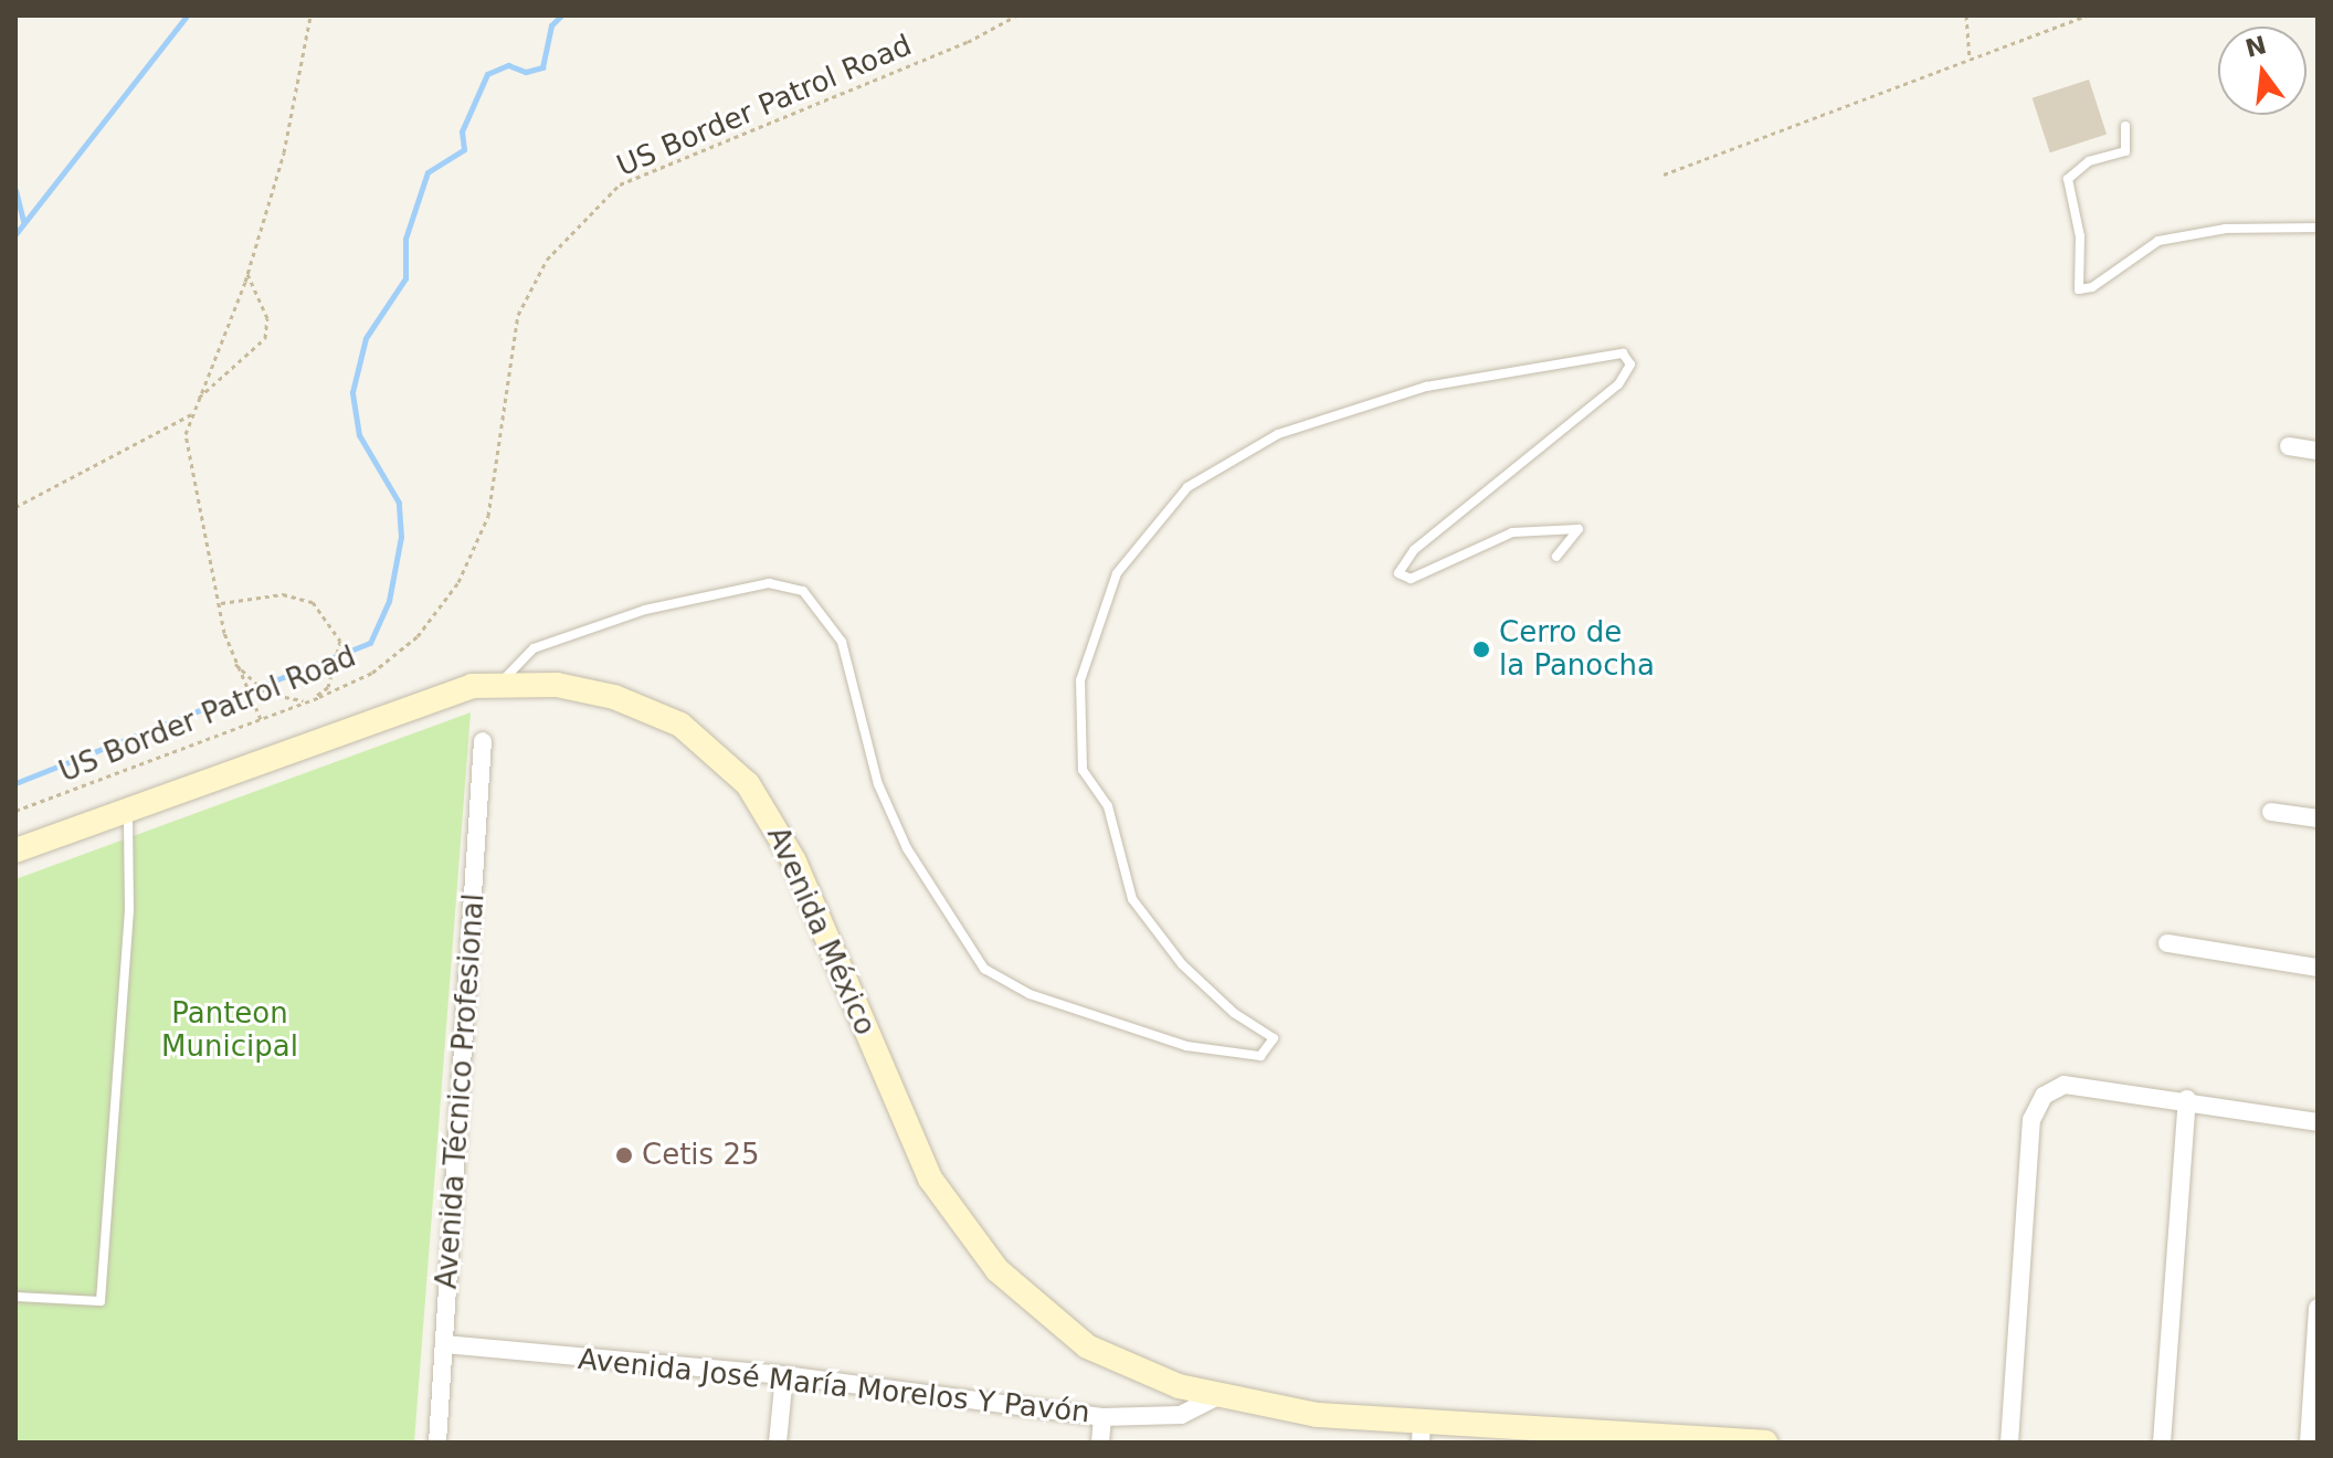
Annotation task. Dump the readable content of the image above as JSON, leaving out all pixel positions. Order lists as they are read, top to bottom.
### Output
{
  "streets": {
    "main road": ["Avenida México"],
    "street": ["Avenida Técnico Profesional", "Avenida José María Morelos Y Pavón"],
    "path": ["US Border Patrol Road"]
  },
  "crossings": [
    ["Avenida México", "Avenida José María Morelos Y Pavón"],
    ["Avenida Técnico Profesional", "Avenida José María Morelos Y Pavón"]
  ],
  "parks": ["Panteon Municipal"],
  "places": ["Cerro de la Panocha", "Cetis 25"],
  "north": "top"
}
